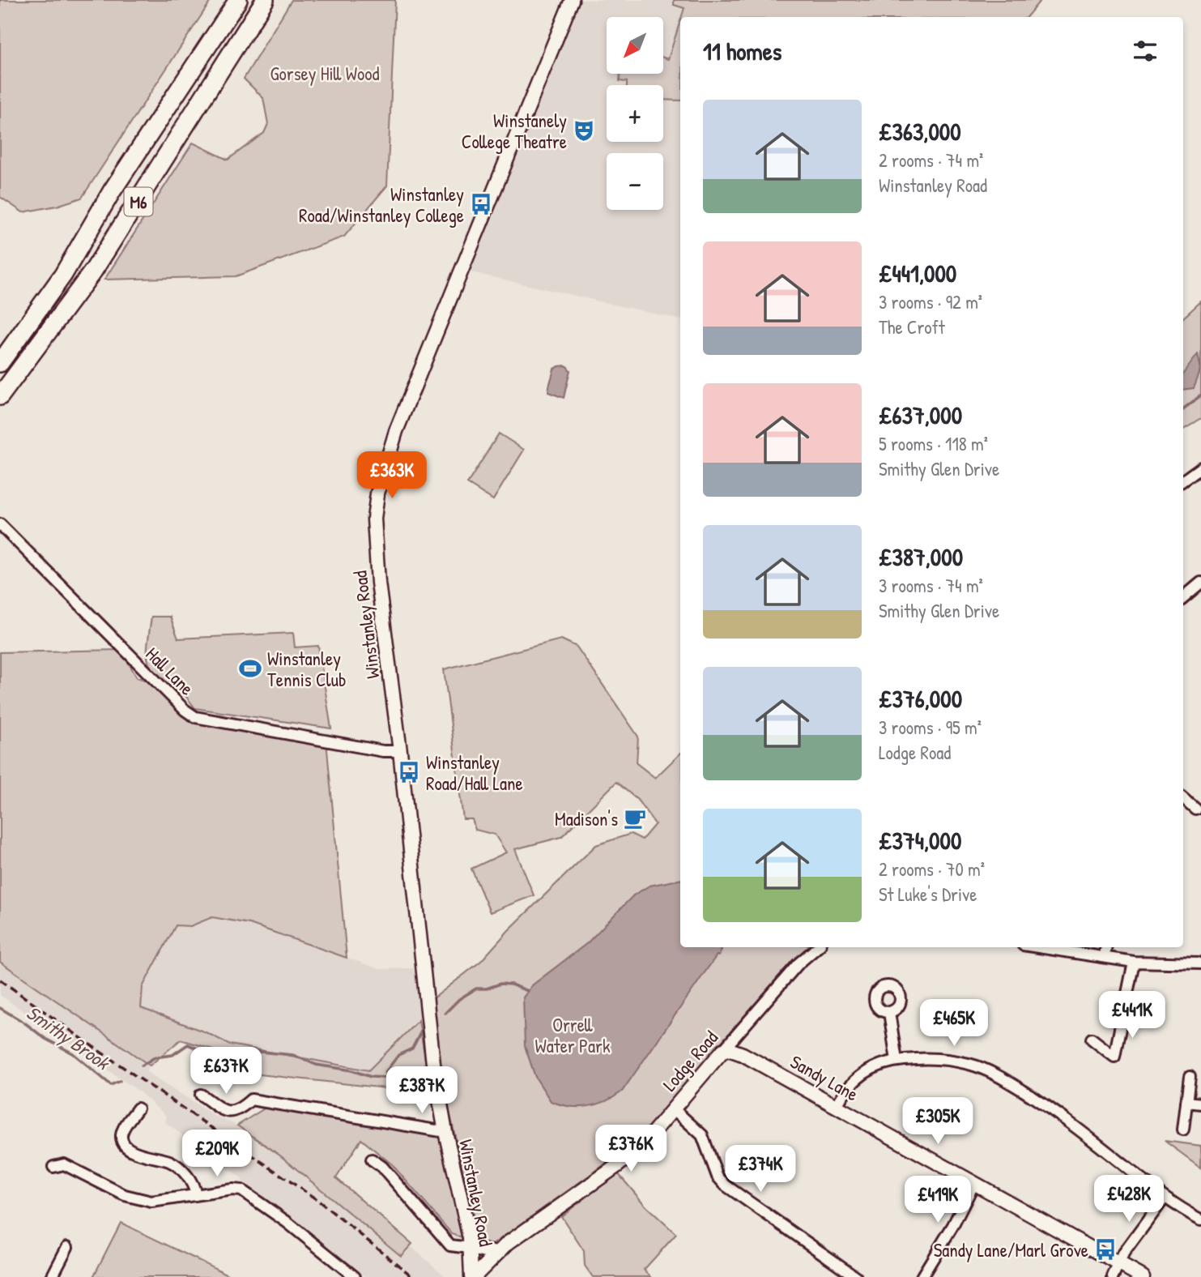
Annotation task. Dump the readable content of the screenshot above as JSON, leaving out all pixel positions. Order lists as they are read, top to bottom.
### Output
{
  "streets": {
    "highway": ["M6"],
    "street": [
      "Winstanley Road",
      "Hall Lane",
      "Lodge Road",
      "Sandy Lane"
    ]
  },
  "crossings": [
    ["Winstanley Road", "Hall Lane"],
    ["Winstanley Road", "Lodge Road"],
    ["Lodge Road", "Sandy Lane"]
  ],
  "water": ["Smithy Brook"],
  "parks": ["Gorsey Hill Wood", "Orrell Water Park"],
  "places": {
    "theatre": ["Winstanely College Theatre"],
    "bus stop": ["Winstanley Road/Winstanley College", "Winstanley Road/Hall Lane", "Sandy Lane/Marl Grove"],
    "sports": ["Winstanley Tennis Club"],
    "cafe": ["Madison's"]
  },
  "north": "bottom left",
  "page": {
    "map_buttons": ["+", "−"],
    "heading": "11 homes",
    "list": [
      {
        "name": "£363,000",
        "note": "2 rooms · 74 m² · Winstanley Road"
      },
      {
        "name": "£441,000",
        "note": "3 rooms · 92 m² · The Croft"
      },
      {
        "name": "£637,000",
        "note": "5 rooms · 118 m² · Smithy Glen Drive"
      },
      {
        "name": "£387,000",
        "note": "3 rooms · 74 m² · Smithy Glen Drive"
      },
      {
        "name": "£376,000",
        "note": "3 rooms · 95 m² · Lodge Road"
      },
      {
        "name": "£374,000",
        "note": "2 rooms · 70 m² · St Luke's Drive"
      }
    ],
    "price": [
      "£363K",
      "£441K",
      "£465K",
      "£637K",
      "£387K",
      "£305K",
      "£376K",
      "£209K",
      "£374K",
      "£428K",
      "£419K"
    ]
  }
}
